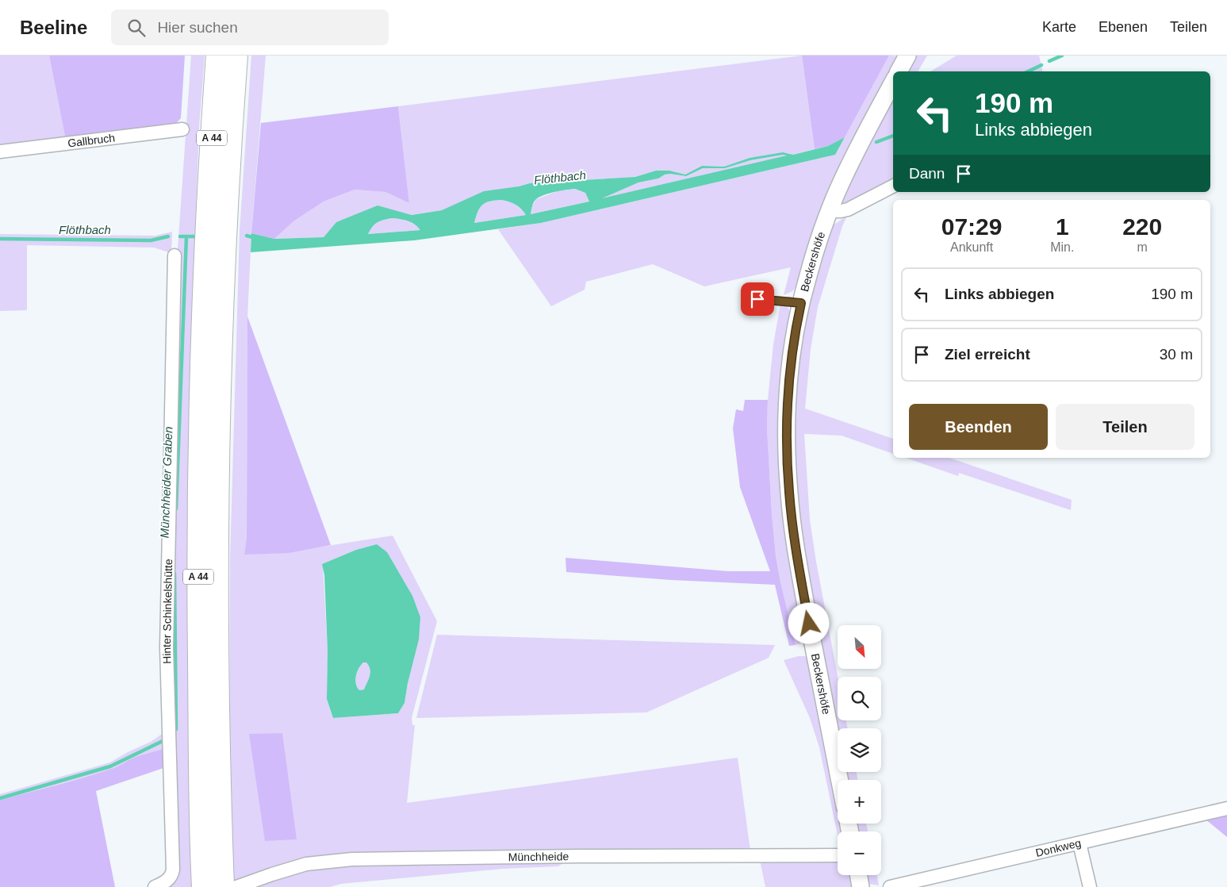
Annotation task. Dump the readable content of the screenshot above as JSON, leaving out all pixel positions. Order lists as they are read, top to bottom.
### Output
{
  "streets": {
    "highway": ["A 44"],
    "street": [
      "Gallbruch",
      "Beckershöfe",
      "Hinter Schinkelshütte",
      "Donkweg",
      "Münchheide"
    ]
  },
  "water": ["Flöthbach", "Münchheider Graben"],
  "north": "bottom right",
  "page": {
    "header": "Beeline",
    "search": "Hier suchen",
    "nav": ["Karte", "Ebenen", "Teilen"],
    "turn": ["190 m", "Links abbiegen"],
    "then": "Dann",
    "eta": [
      "07:29",
      "Ankunft",
      "1",
      "Min.",
      "220",
      "m"
    ],
    "list": [
      {
        "name": "Links abbiegen",
        "value": "190 m"
      },
      {
        "name": "Ziel erreicht",
        "value": "30 m"
      }
    ],
    "buttons": ["Beenden", "Teilen"],
    "map_buttons": ["+", "−"]
  }
}
